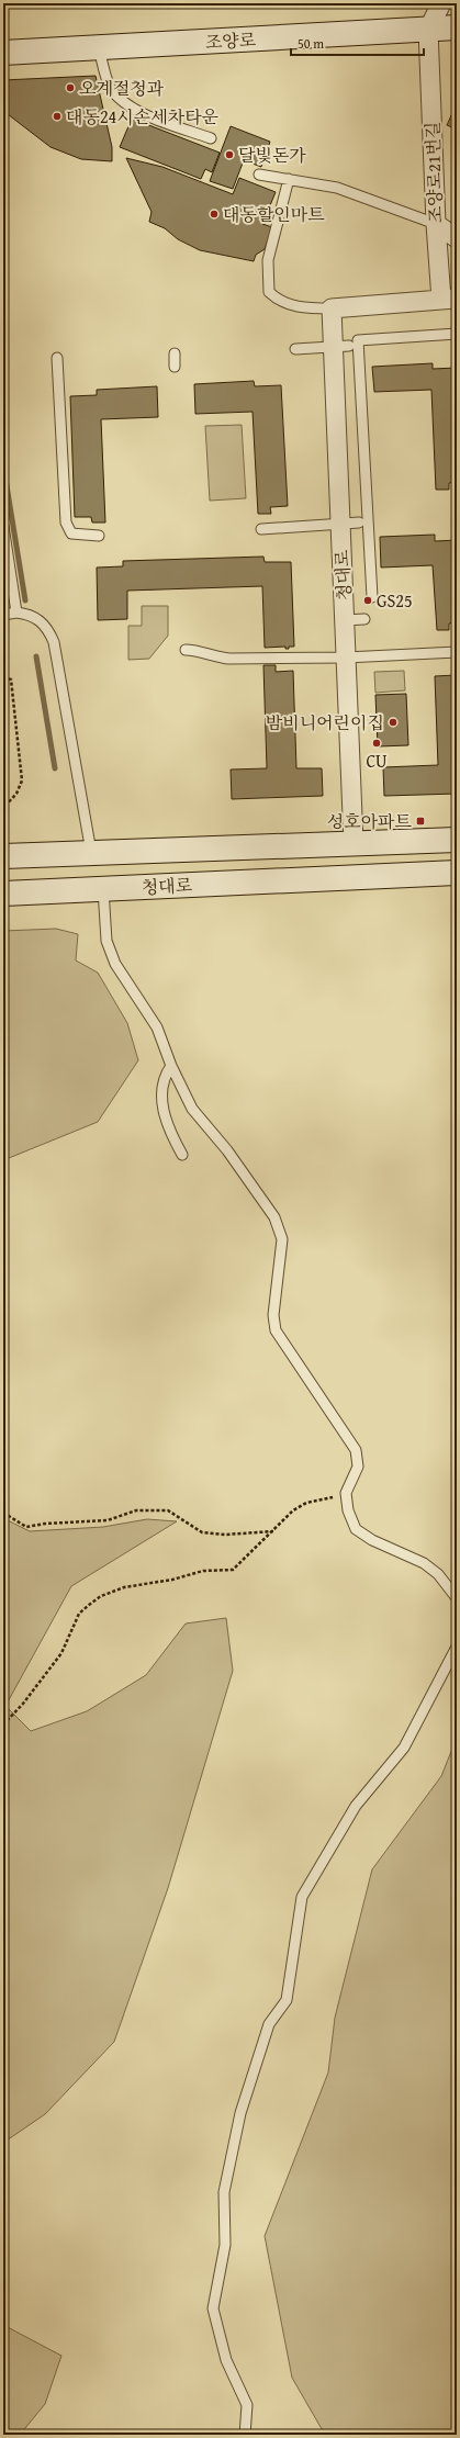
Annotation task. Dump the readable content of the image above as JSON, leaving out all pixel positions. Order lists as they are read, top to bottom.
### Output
{
  "streets": {
    "street": ["조양로", "조양로21번길", "청대로"]
  },
  "crossings": [
    ["조양로", "조양로21번길"]
  ],
  "places": {
    "other": [
      "오계절청과",
      "대동24시손세차타운",
      "달빛돈가",
      "대동할인마트",
      "GS25",
      "밤비니어린이집",
      "CU"
    ],
    "transit": ["성호아파트"]
  },
  "scale_bar": "50 m"
}
